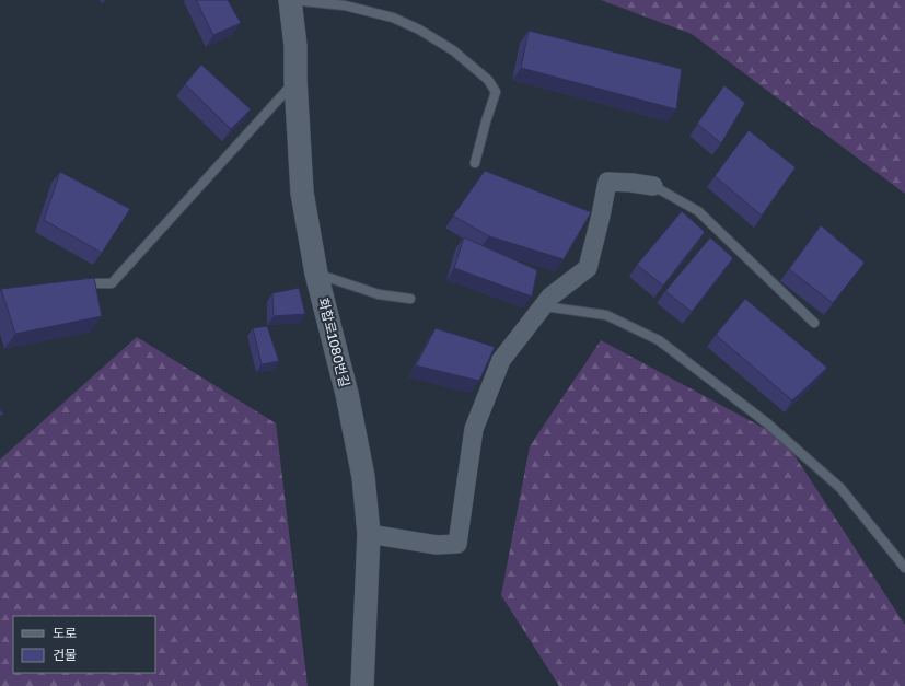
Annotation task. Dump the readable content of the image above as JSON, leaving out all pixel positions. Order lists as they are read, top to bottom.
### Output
{
  "streets": {
    "street": ["화합로1080번길"]
  },
  "legend": ["도로", "건물"]
}
